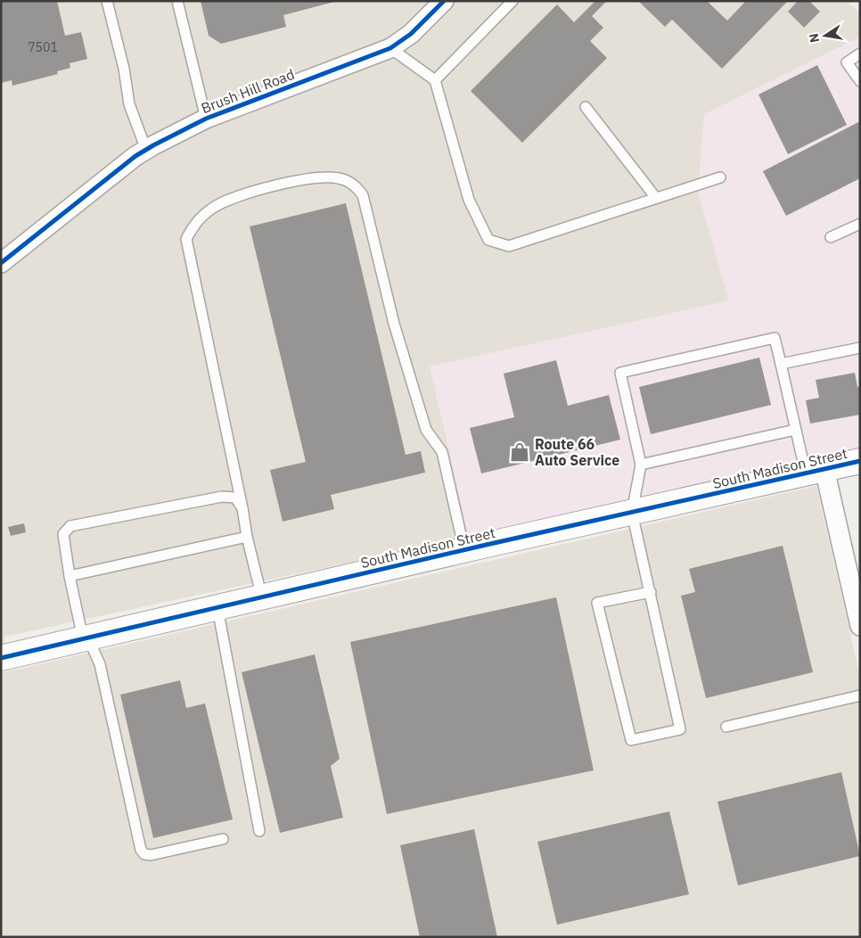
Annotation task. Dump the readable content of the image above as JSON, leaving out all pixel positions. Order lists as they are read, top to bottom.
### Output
{
  "streets": {
    "street": ["Brush Hill Road", "South Madison Street"]
  },
  "places": {
    "shop": ["Route 66 Auto Service"]
  },
  "house_numbers": ["7501"],
  "north": "left"
}
